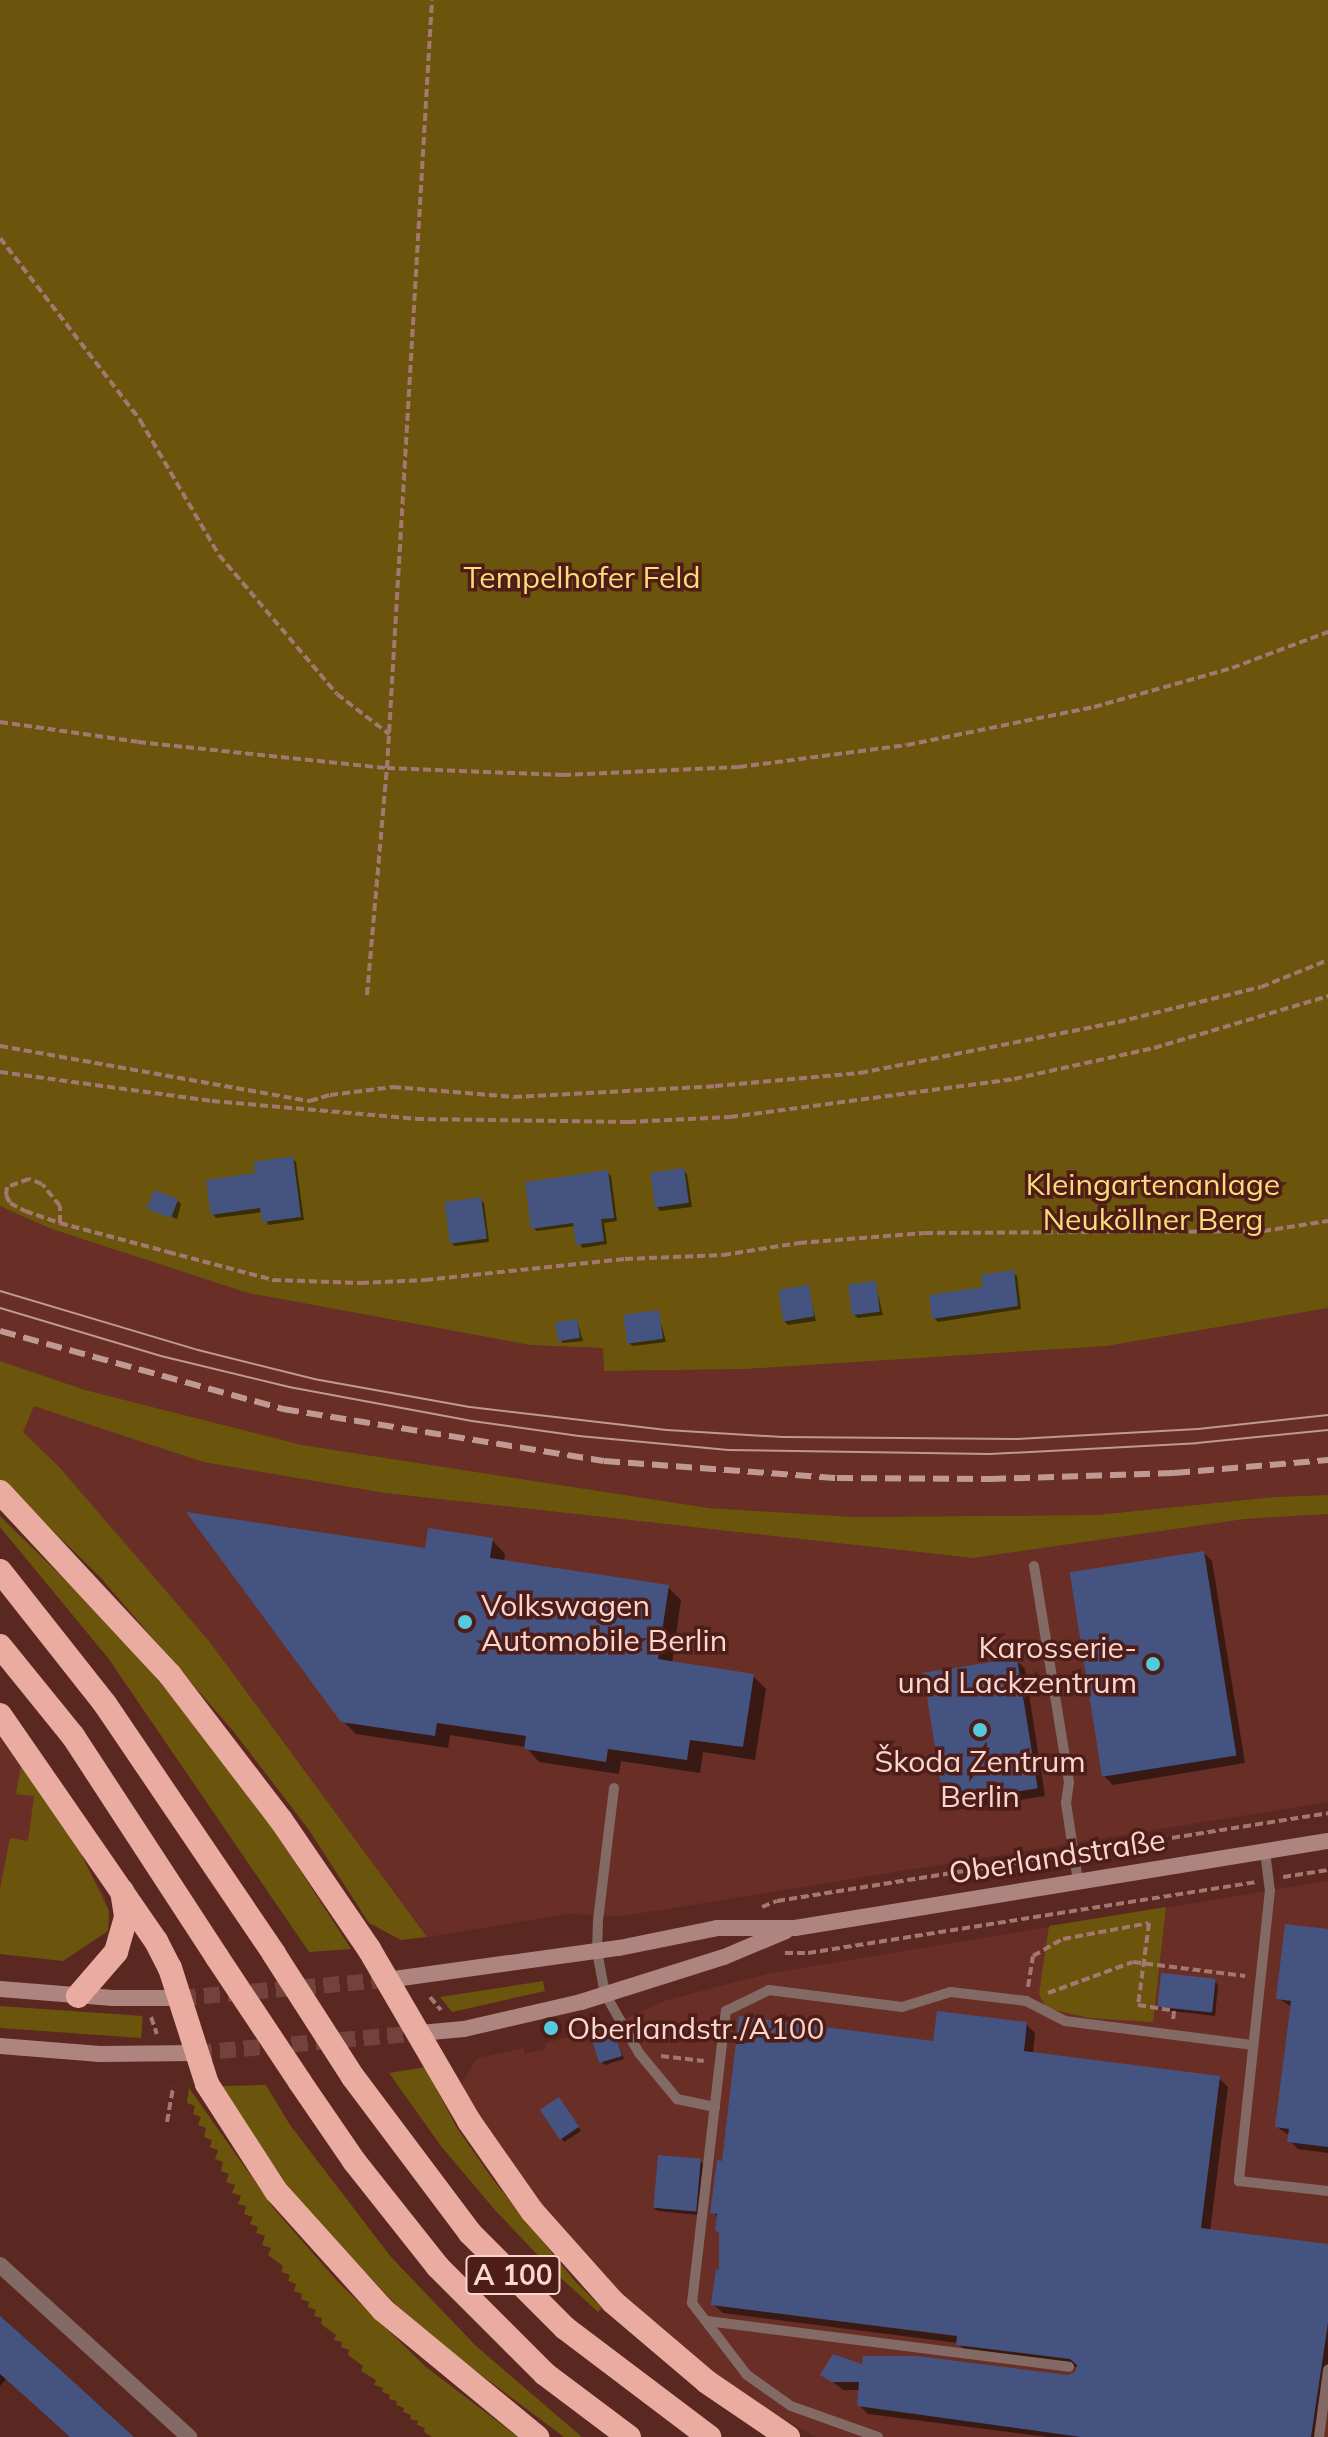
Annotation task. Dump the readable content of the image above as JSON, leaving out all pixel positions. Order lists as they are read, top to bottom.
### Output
{
  "streets": {
    "highway": ["A 100"],
    "street": ["Oberlandstraße"]
  },
  "parks": ["Tempelhofer Feld", "Kleingartenanlage Neuköllner Berg"],
  "places": [
    "Volkswagen Automobile Berlin",
    "Karosserie- und Lackzentrum",
    "Škoda Zentrum Berlin",
    "Oberlandstr./A100"
  ]
}
